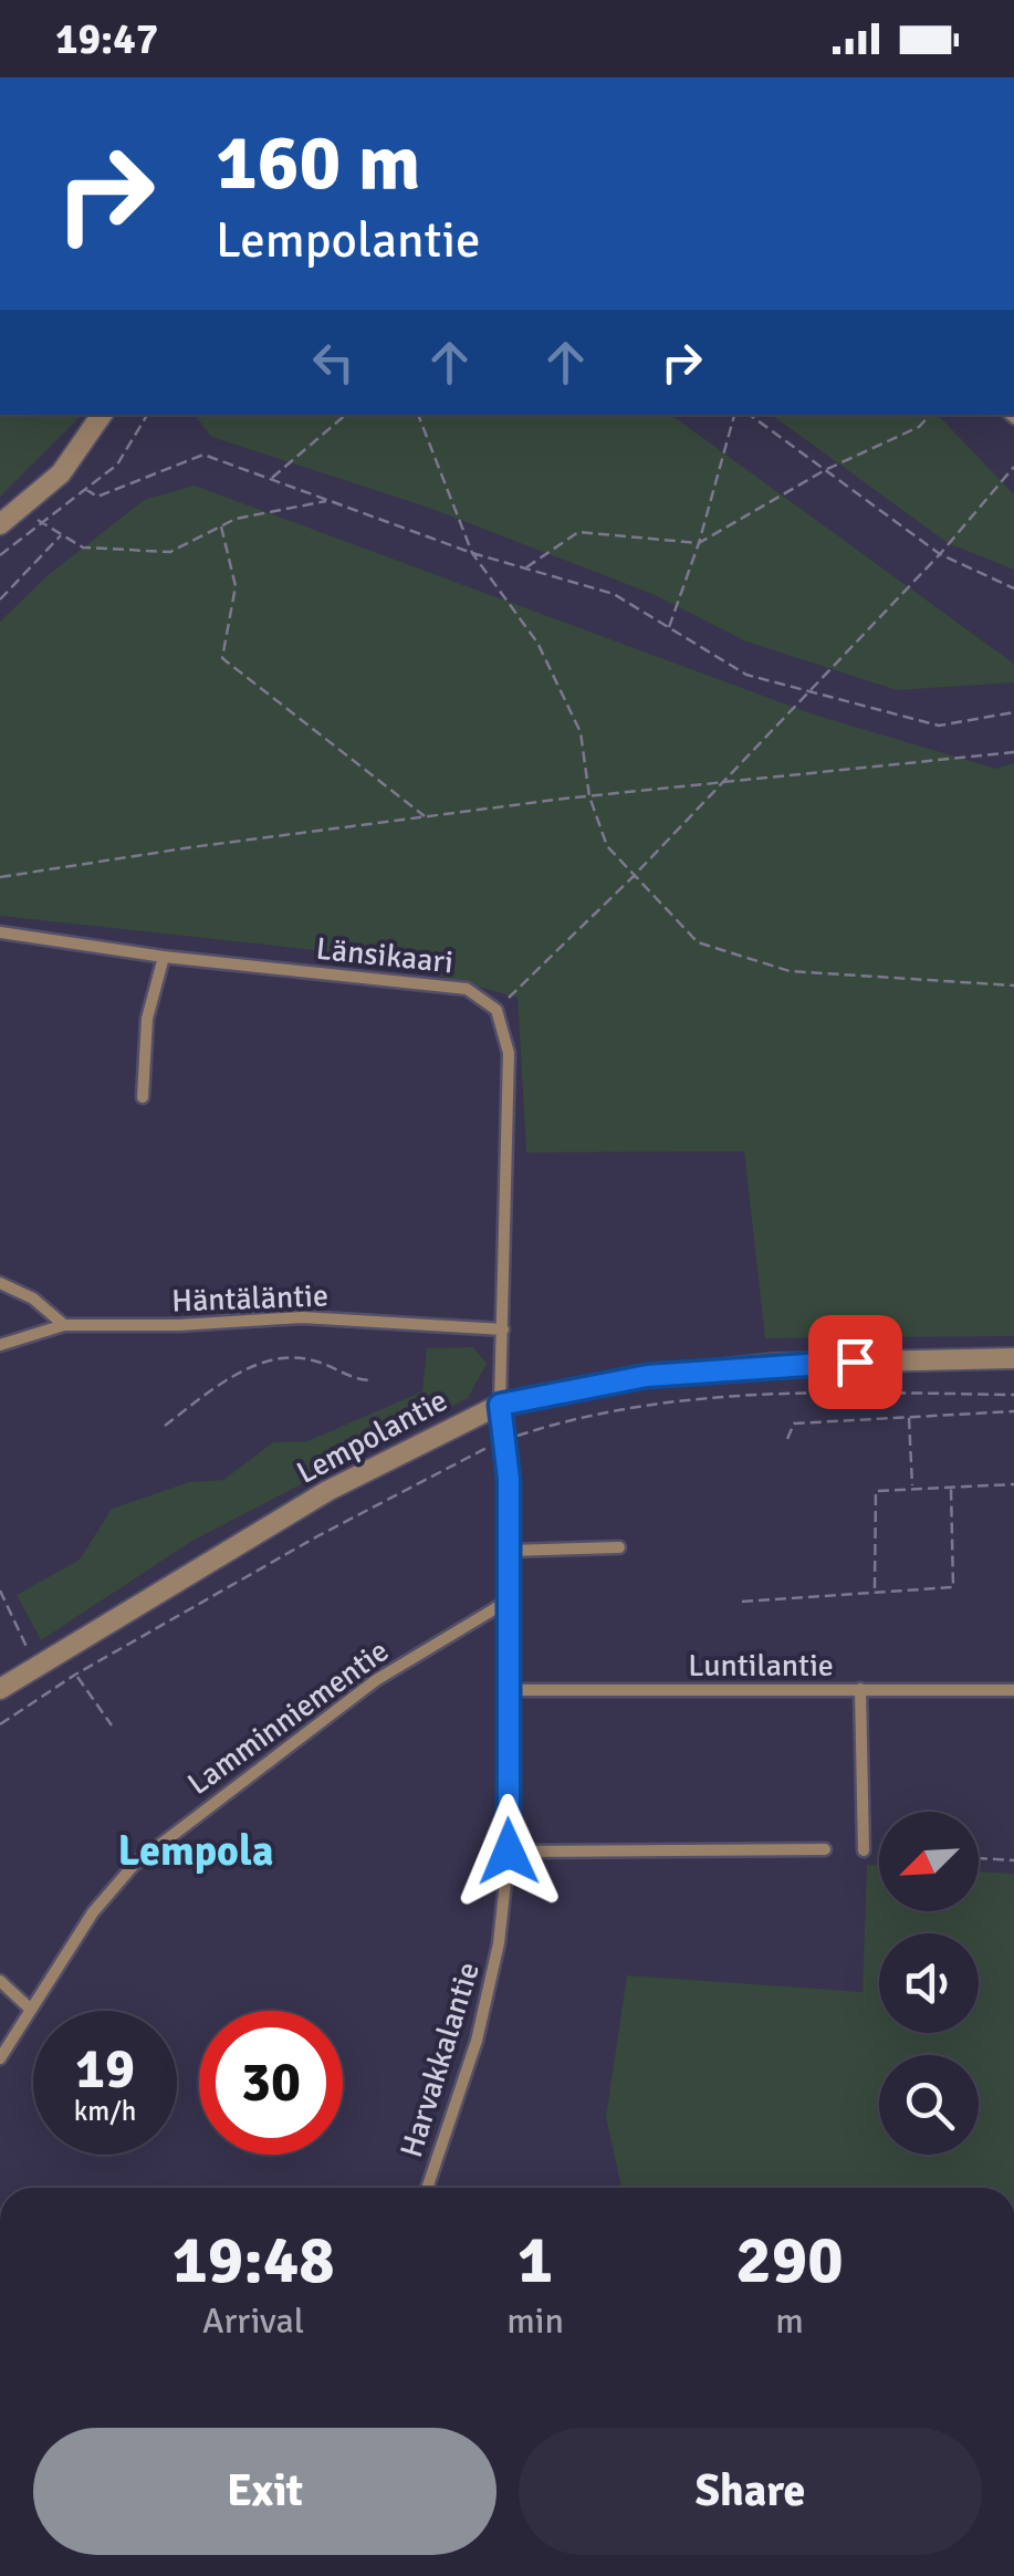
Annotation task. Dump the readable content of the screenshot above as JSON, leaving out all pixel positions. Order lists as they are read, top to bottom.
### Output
{
  "streets": {
    "street": [
      "Länsikaari",
      "Häntäläntie",
      "Lempolantie",
      "Luntilantie",
      "Lamminniementie",
      "Harvakkalantie"
    ]
  },
  "crossings": [
    ["Lempolantie", "Harvakkalantie"],
    ["Luntilantie", "Harvakkalantie"],
    ["Lamminniementie", "Harvakkalantie"]
  ],
  "districts": ["Lempola"],
  "north": "bottom left",
  "page": {
    "status": "19:47",
    "turn": ["160 m", "Lempolantie"],
    "speed": "19 km/h",
    "limit": "30",
    "eta": [
      "19:48",
      "Arrival",
      "1",
      "min",
      "290",
      "m"
    ],
    "buttons": ["Exit", "Share"]
  }
}
